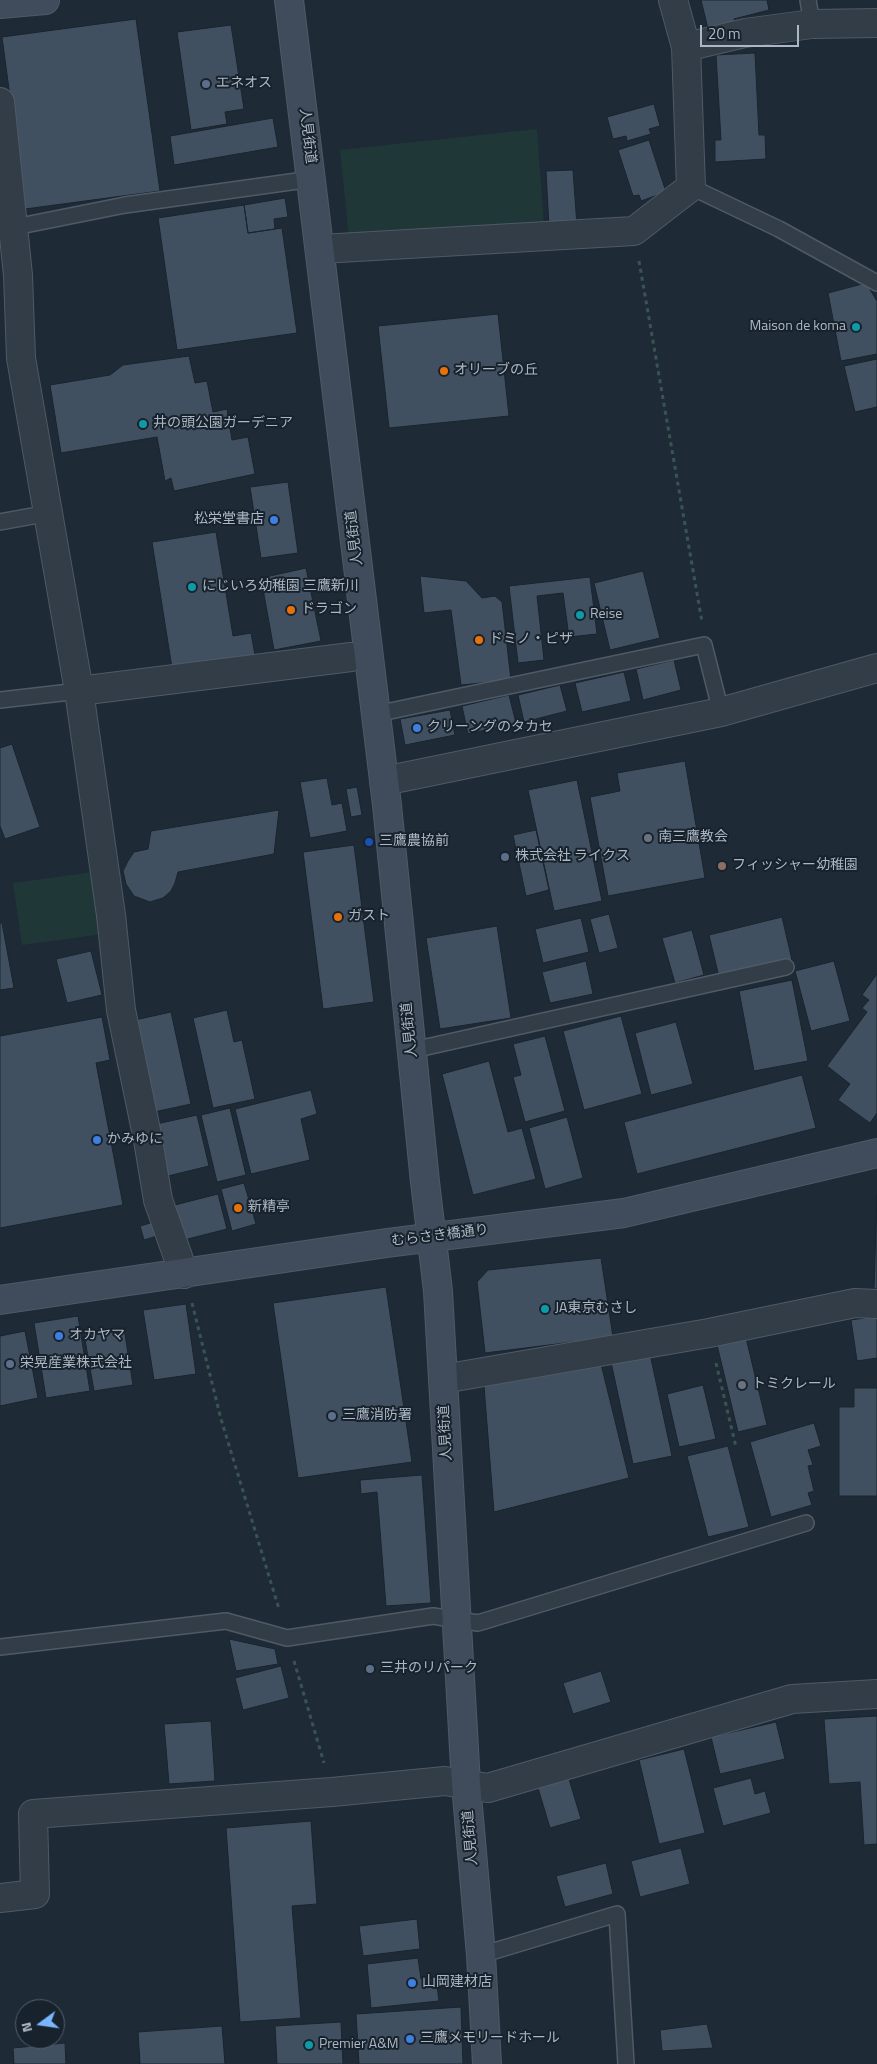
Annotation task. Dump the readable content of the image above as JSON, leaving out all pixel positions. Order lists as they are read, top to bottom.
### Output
{
  "streets": {
    "main road": ["人見街道", "むらさき橋通り"]
  },
  "crossings": [
    ["人見街道", "むらさき橋通り"]
  ],
  "places": [
    "エネオス",
    "Maison de koma",
    "オリーブの丘",
    "井の頭公園ガーデニア",
    "松栄堂書店",
    "にじいろ幼稚園 三鷹新川",
    "ドラゴン",
    "Reise",
    "ドミノ・ピザ",
    "クリーングのタカセ",
    "南三鷹教会",
    "三鷹農協前",
    "株式会社 ライクス",
    "フィッシャー幼稚園",
    "ガスト",
    "かみゆに",
    "新精亭",
    "JA東京むさし",
    "オカヤマ",
    "栄晃産業株式会社",
    "トミクレール",
    "三鷹消防署",
    "三井のリパーク",
    "山岡建材店",
    "三鷹メモリードホール",
    "Premier A&M"
  ],
  "scale_bar": "20 m",
  "north": "left"
}
